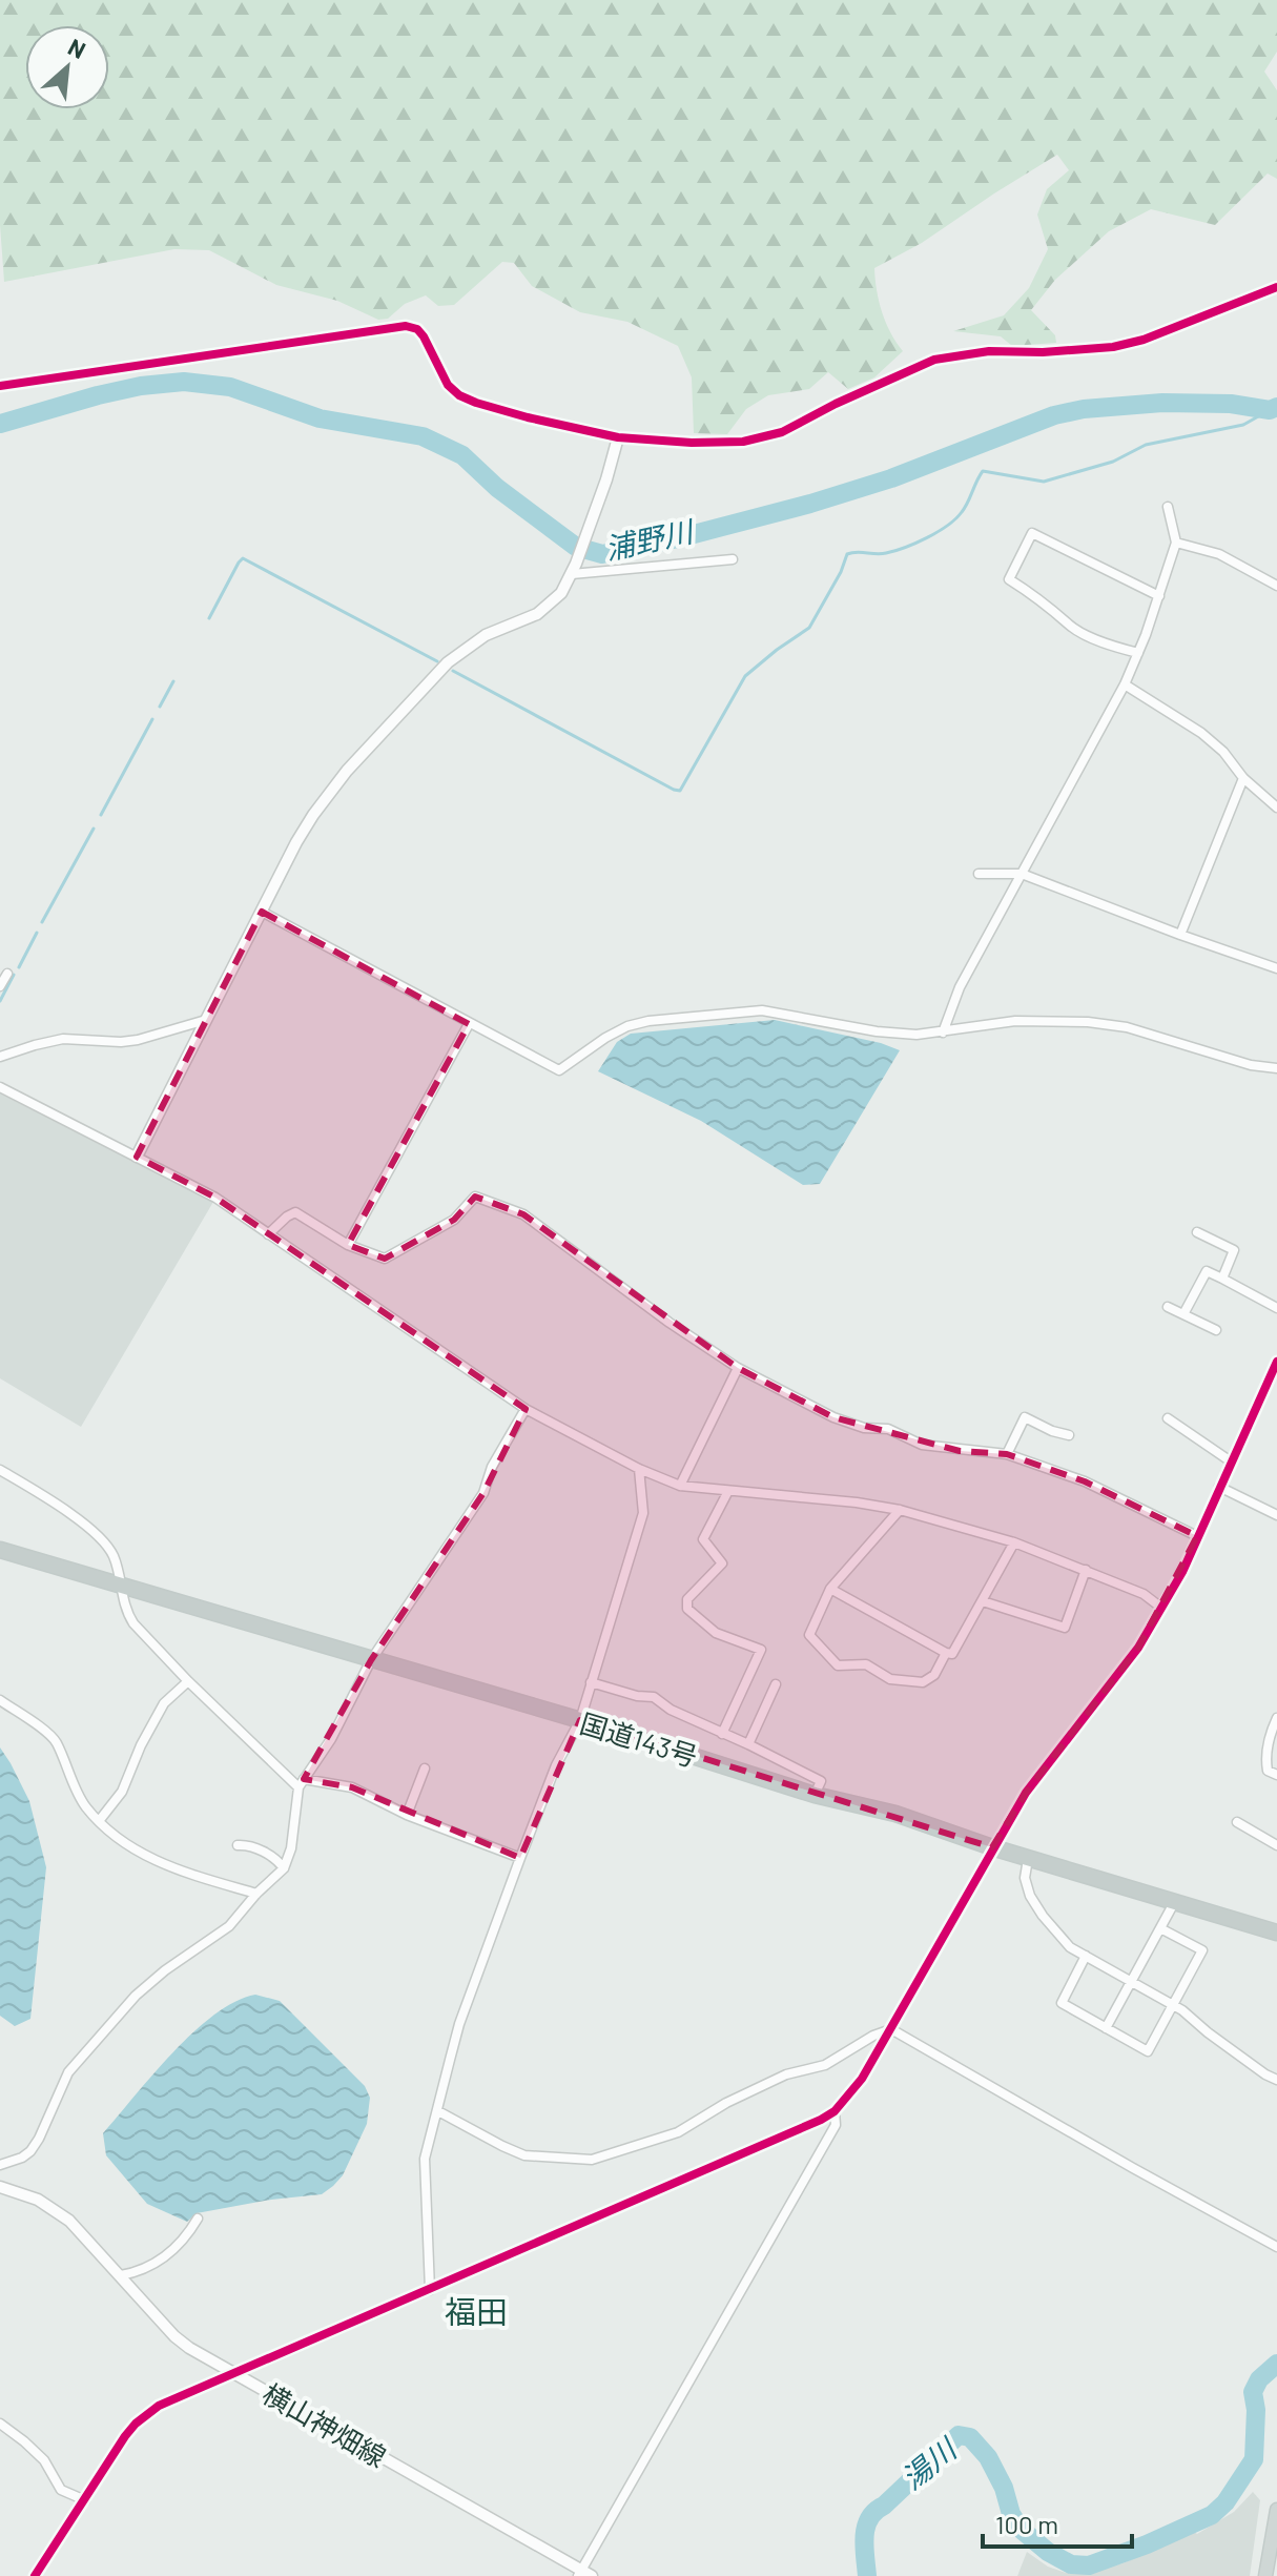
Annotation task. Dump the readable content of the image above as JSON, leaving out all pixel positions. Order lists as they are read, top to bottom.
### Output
{
  "streets": {
    "highway": ["国道143号"],
    "street": ["横山神畑線"]
  },
  "districts": ["福田"],
  "water": ["浦野川", "湯川"],
  "scale_bar": "100 m",
  "north": "top right"
}
